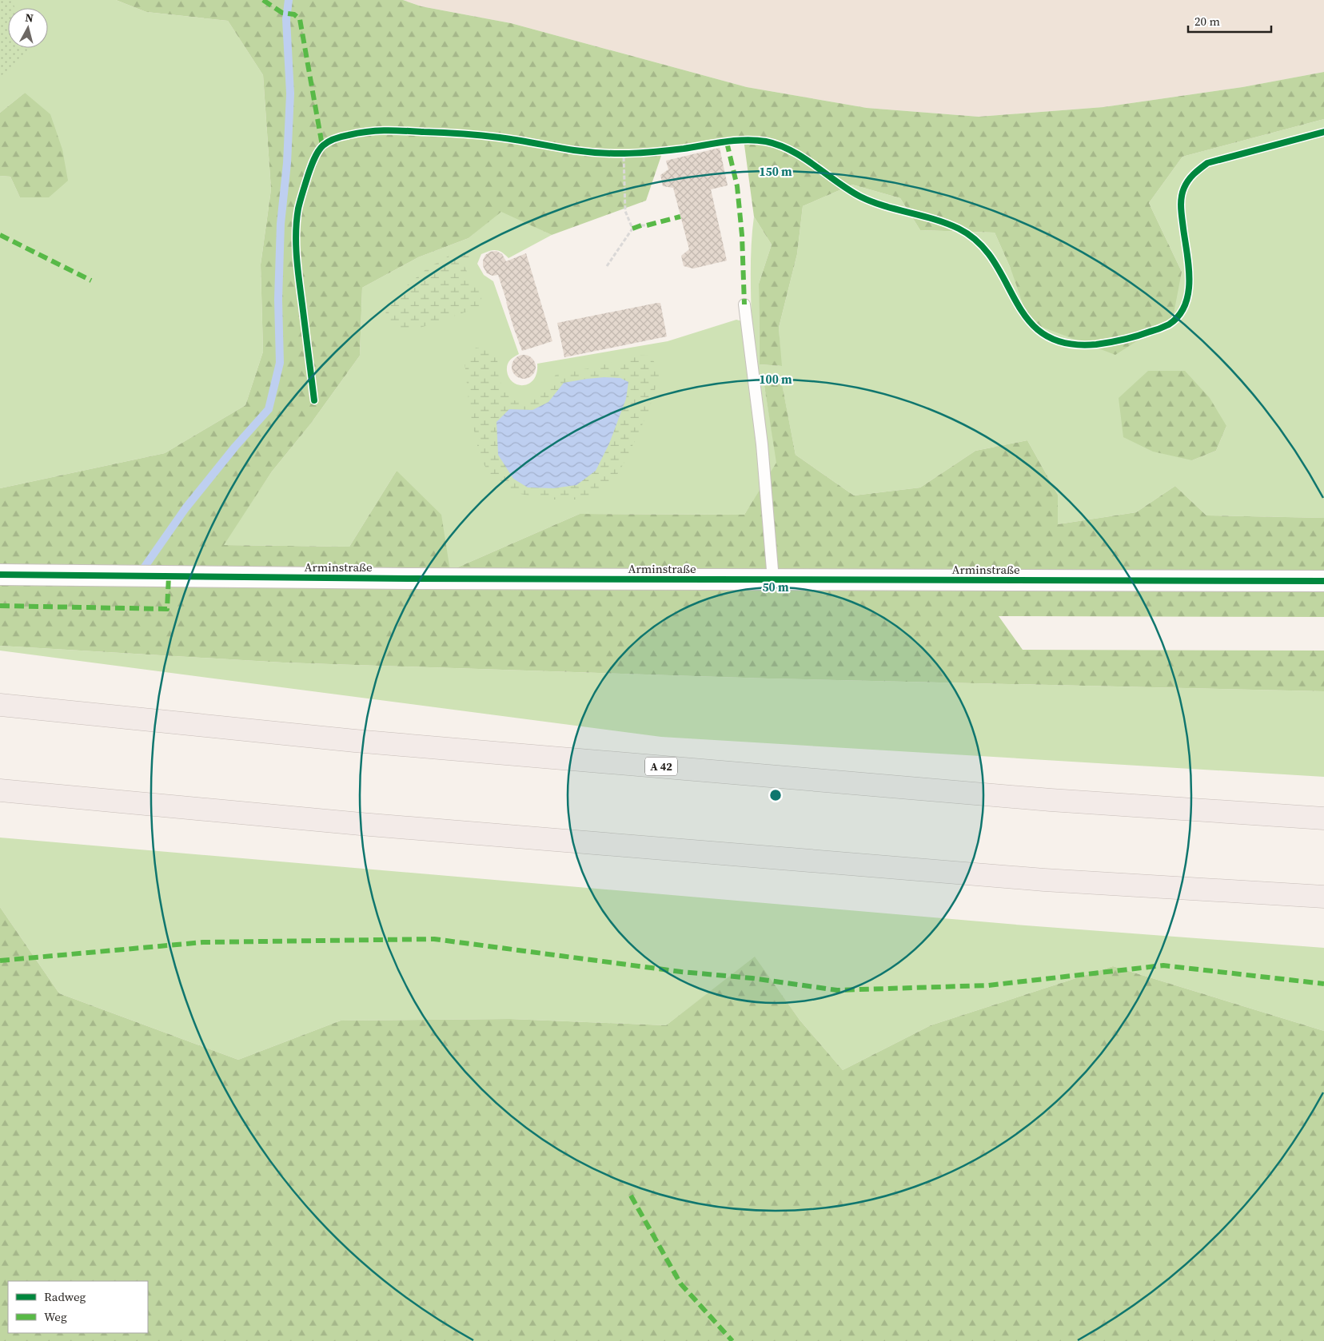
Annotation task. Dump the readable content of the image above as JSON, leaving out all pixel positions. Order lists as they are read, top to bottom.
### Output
{
  "streets": {
    "highway": ["A 42"],
    "street": ["Arminstraße"]
  },
  "legend": ["Radweg", "Weg"],
  "scale_bar": "20 m",
  "north": "top",
  "rings": ["150 m", "100 m", "50 m"]
}
